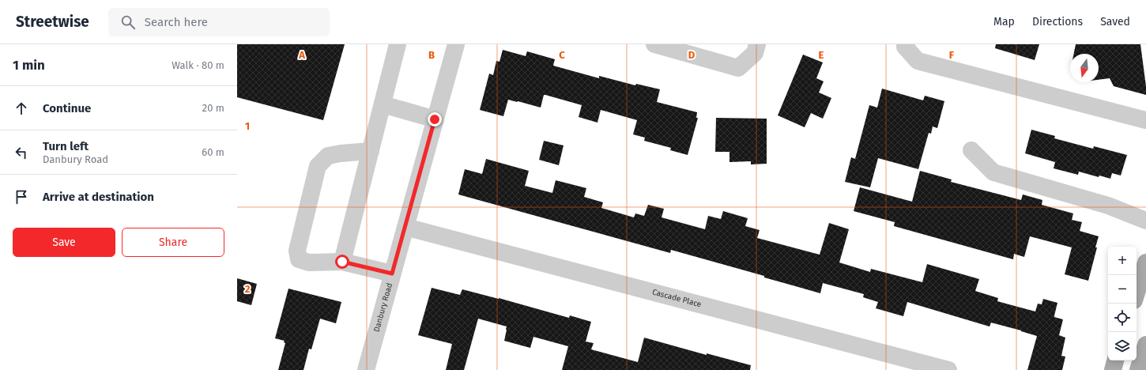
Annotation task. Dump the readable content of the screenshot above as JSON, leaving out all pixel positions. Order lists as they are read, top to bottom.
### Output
{
  "streets": {
    "street": ["Cascade Place", "Danbury Road"]
  },
  "crossings": [
    ["Cascade Place", "Danbury Road"]
  ],
  "north": "bottom",
  "page": {
    "header": "Streetwise",
    "search": "Search here",
    "nav": ["Map", "Directions", "Saved"],
    "heading": ["1 min", "Walk · 80 m"],
    "list": [
      ["Continue", "20 m"],
      ["Turn left", "Danbury Road", "60 m"],
      "Arrive at destination"
    ],
    "buttons": ["Save", "Share"],
    "map_buttons": ["+", "−"]
  },
  "grid": {
    "columns": [
      "A",
      "B",
      "C",
      "D",
      "E",
      "F"
    ],
    "rows": ["1", "2"]
  }
}
